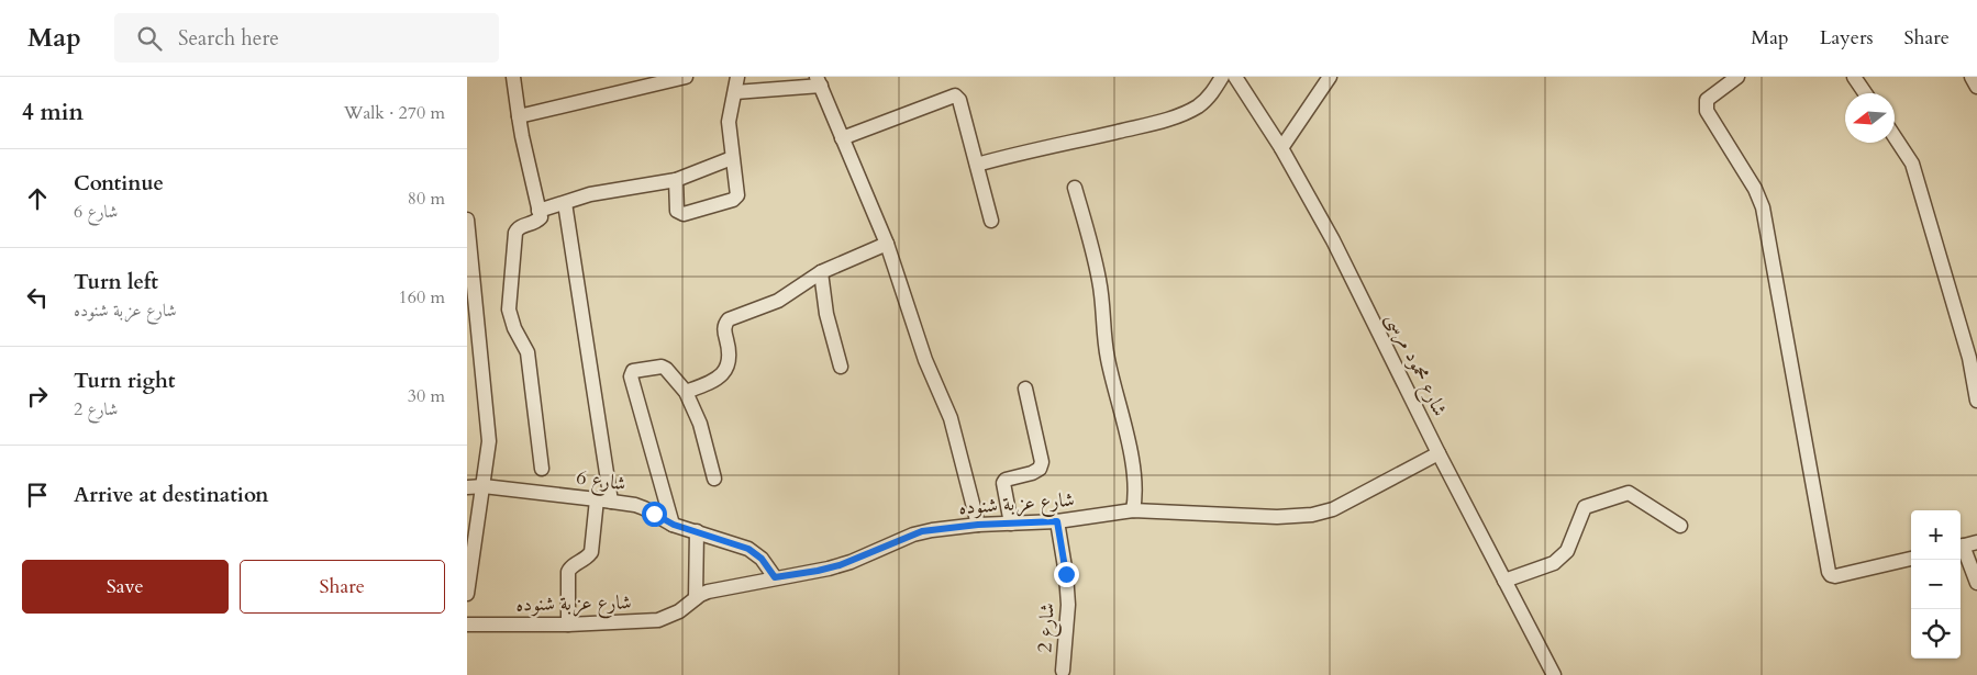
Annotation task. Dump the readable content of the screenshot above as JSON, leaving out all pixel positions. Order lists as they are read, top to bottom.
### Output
{
  "streets": {
    "street": [
      "شارع محمود مرسى",
      "شارع 6",
      "شارع عزبة شنوده",
      "شارع 2"
    ]
  },
  "crossings": [
    ["شارع محمود مرسى", "شارع عزبة شنوده"],
    ["شارع 6", "شارع عزبة شنوده"],
    ["شارع عزبة شنوده", "شارع 2"]
  ],
  "north": "left",
  "page": {
    "header": "Map",
    "search": "Search here",
    "nav": ["Map", "Layers", "Share"],
    "heading": ["4 min", "Walk · 270 m"],
    "list": [
      ["Continue", "شارع 6", "80 m"],
      ["Turn left", "شارع عزبة شنوده", "160 m"],
      ["Turn right", "شارع 2", "30 m"],
      "Arrive at destination"
    ],
    "map_buttons": ["+", "−"],
    "buttons": ["Save", "Share"]
  }
}
